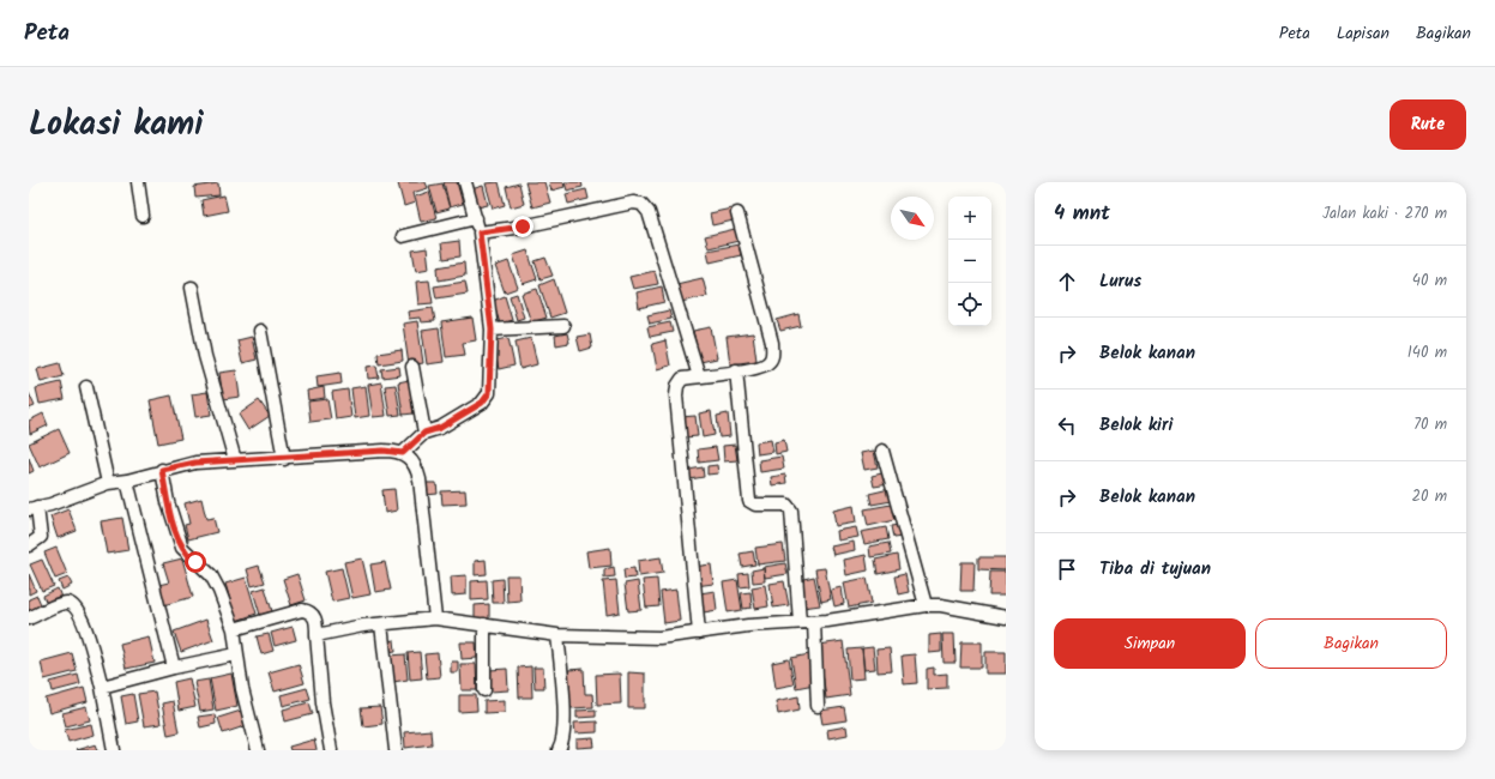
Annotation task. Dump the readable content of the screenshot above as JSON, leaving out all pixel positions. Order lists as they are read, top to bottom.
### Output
{
  "north": "bottom right",
  "page": {
    "header": "Peta",
    "nav": ["Peta", "Lapisan", "Bagikan"],
    "title": "Lokasi kami",
    "buttons": [
      "Rute",
      ["Simpan", "Bagikan"]
    ],
    "heading": ["4 mnt", "Jalan kaki · 270 m"],
    "map_buttons": ["+", "−"],
    "list": [
      ["Lurus", "40 m"],
      ["Belok kanan", "140 m"],
      ["Belok kiri", "70 m"],
      ["Belok kanan", "20 m"],
      "Tiba di tujuan"
    ]
  }
}
